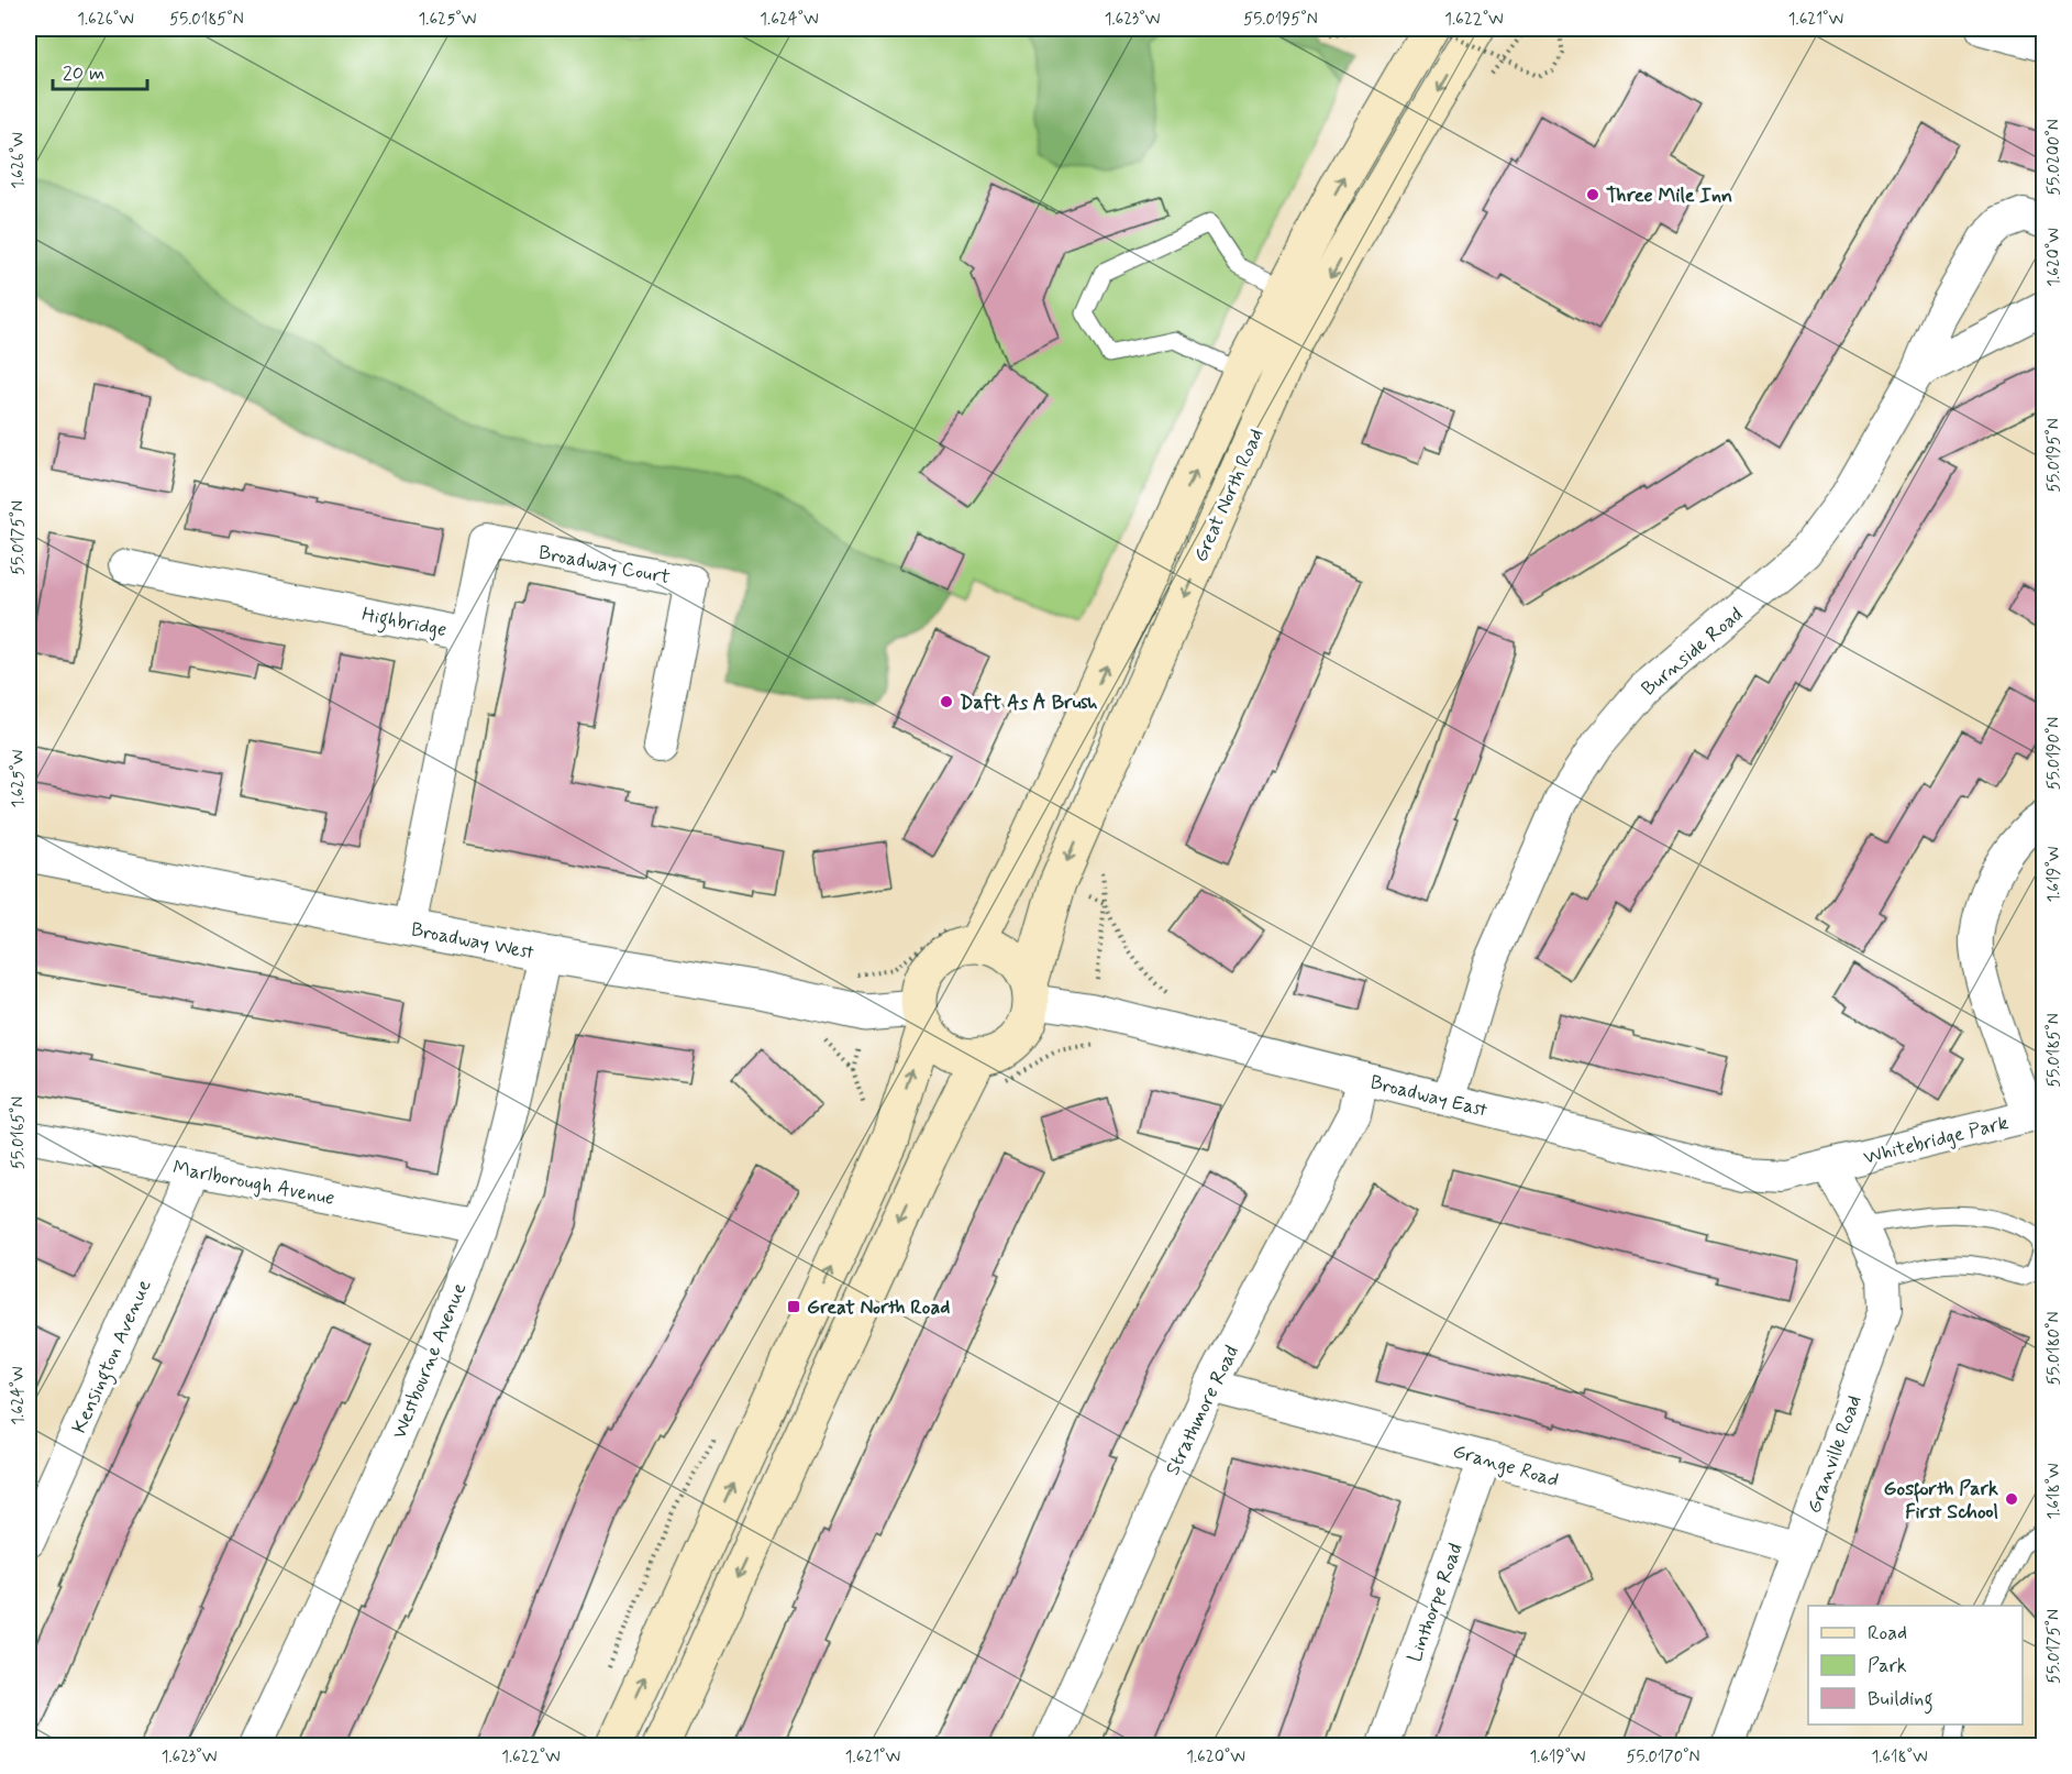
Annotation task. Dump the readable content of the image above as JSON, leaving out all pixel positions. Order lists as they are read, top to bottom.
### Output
{
  "streets": {
    "main road": ["Great North Road"],
    "street": [
      "Broadway Court",
      "Highbridge",
      "Burnside Road",
      "Broadway West",
      "Broadway East",
      "Whitebridge Park",
      "Marlborough Avenue",
      "Kensington Avenue",
      "Westbourne Avenue",
      "Strathmore Road",
      "Granville Road",
      "Grange Road",
      "Linthorpe Road"
    ]
  },
  "crossings": [
    ["Great North Road", "Broadway West"],
    ["Great North Road", "Broadway East"],
    ["Broadway Court", "Highbridge"],
    ["Highbridge", "Broadway West"],
    ["Burnside Road", "Broadway East"],
    ["Broadway West", "Broadway East"],
    ["Broadway West", "Westbourne Avenue"],
    ["Broadway East", "Whitebridge Park"],
    ["Broadway East", "Strathmore Road"],
    ["Broadway East", "Granville Road"],
    ["Whitebridge Park", "Granville Road"],
    ["Marlborough Avenue", "Kensington Avenue"],
    ["Marlborough Avenue", "Westbourne Avenue"],
    ["Strathmore Road", "Grange Road"],
    ["Granville Road", "Grange Road"],
    ["Grange Road", "Linthorpe Road"]
  ],
  "places": {
    "other": ["Three Mile Inn", "Daft As A Brush", "Gosforth Park First School"],
    "transit": ["Great North Road"]
  },
  "legend": ["Road", "Park", "Building"],
  "scale_bar": "20 m",
  "coordinates": [
    "1.626°W",
    "55.0185°N",
    "1.625°W",
    "1.624°W",
    "1.623°W",
    "55.0195°N",
    "1.622°W",
    "1.621°W",
    "55.0200°N",
    "1.620°W",
    "55.0175°N",
    "55.0190°N",
    "1.619°W",
    "55.0165°N",
    "55.0180°N",
    "1.618°W",
    "55.0170°N"
  ]
}
